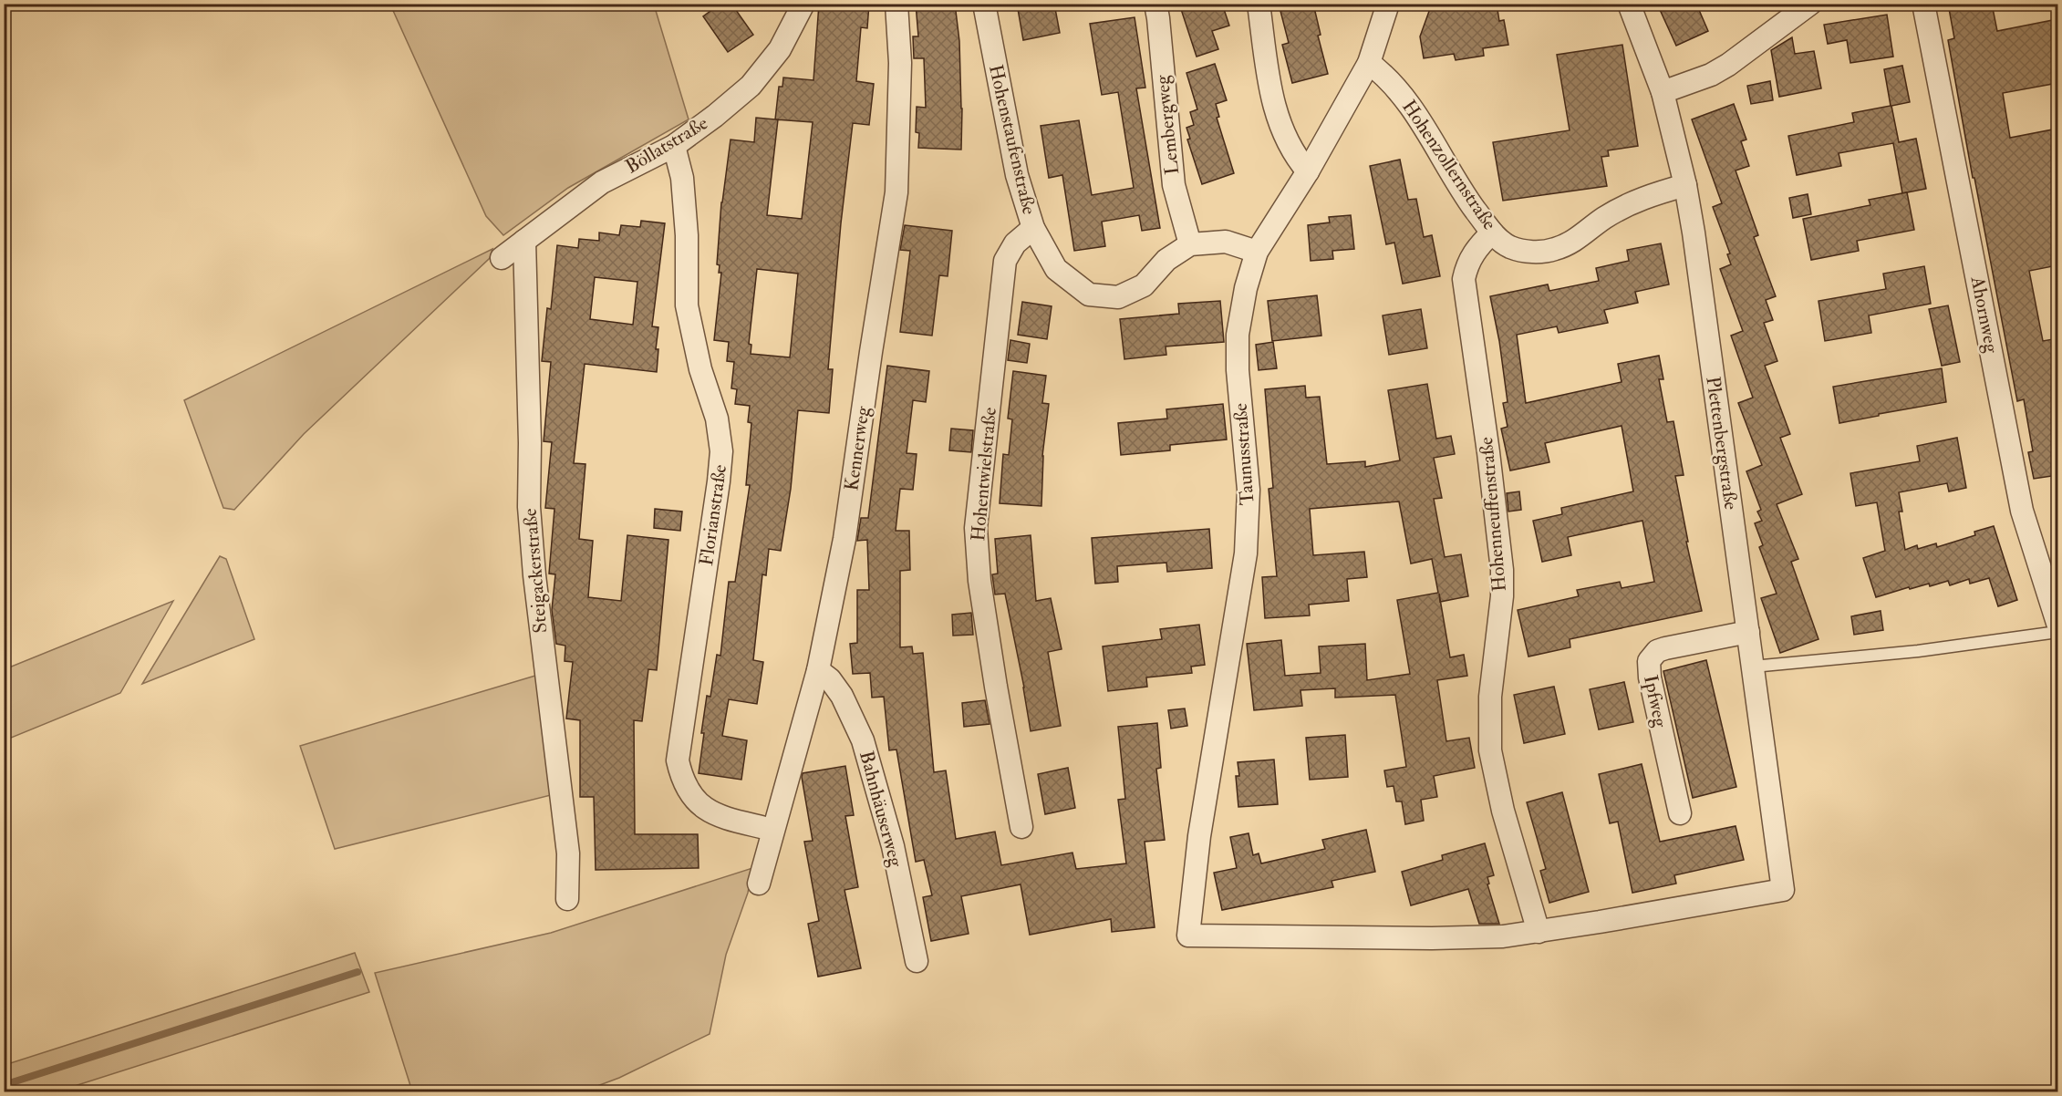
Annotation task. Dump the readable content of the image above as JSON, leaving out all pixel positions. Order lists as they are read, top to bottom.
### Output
{
  "streets": {
    "street": [
      "Lembergweg",
      "Hohenstaufenstraße",
      "Böllatstraße",
      "Hohenzollernstraße",
      "Ahornweg",
      "Plettenbergstraße",
      "Kennerweg",
      "Taunusstraße",
      "Hohentwielstraße",
      "Hohenneuffenstraße",
      "Florianstraße",
      "Steigackerstraße",
      "Ipfweg",
      "Bahnhäuserweg"
    ]
  },
  "crossings": [
    ["Lembergweg", "Hohenstaufenstraße"],
    ["Hohenstaufenstraße", "Taunusstraße"],
    ["Hohenstaufenstraße", "Hohentwielstraße"],
    ["Böllatstraße", "Florianstraße"],
    ["Böllatstraße", "Steigackerstraße"],
    ["Hohenzollernstraße", "Plettenbergstraße"],
    ["Hohenzollernstraße", "Taunusstraße"],
    ["Hohenzollernstraße", "Hohenneuffenstraße"],
    ["Plettenbergstraße", "Taunusstraße"],
    ["Plettenbergstraße", "Hohenneuffenstraße"],
    ["Plettenbergstraße", "Ipfweg"],
    ["Kennerweg", "Florianstraße"],
    ["Kennerweg", "Bahnhäuserweg"],
    ["Taunusstraße", "Hohenneuffenstraße"]
  ]
}
